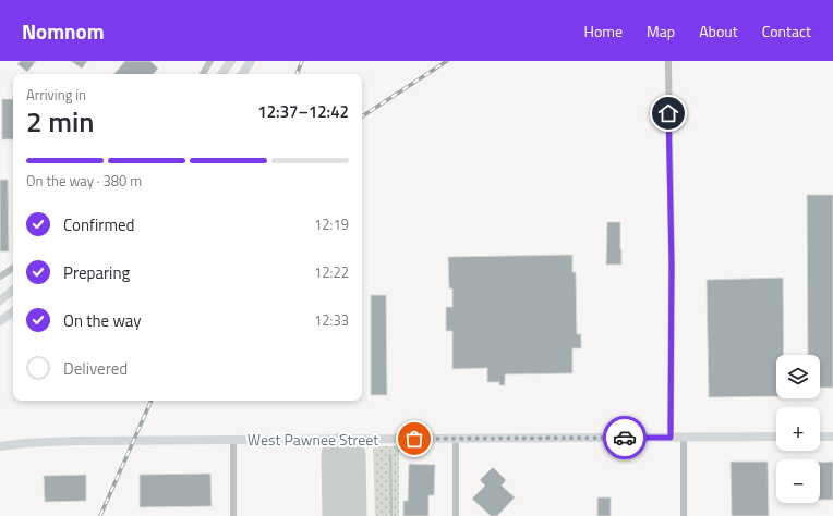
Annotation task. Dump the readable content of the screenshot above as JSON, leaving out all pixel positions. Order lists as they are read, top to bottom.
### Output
{
  "streets": {
    "main road": ["West Pawnee Street"]
  },
  "page": {
    "header": "Nomnom",
    "nav": [
      "Home",
      "Map",
      "About",
      "Contact"
    ],
    "heading": ["2 min", "Arriving in", "12:37–12:42"],
    "bar": "On the way · 380 m",
    "list": [
      ["Confirmed", "12:19"],
      ["Preparing", "12:22"],
      ["On the way", "12:33"],
      "Delivered"
    ],
    "map_buttons": ["+", "−"]
  }
}
